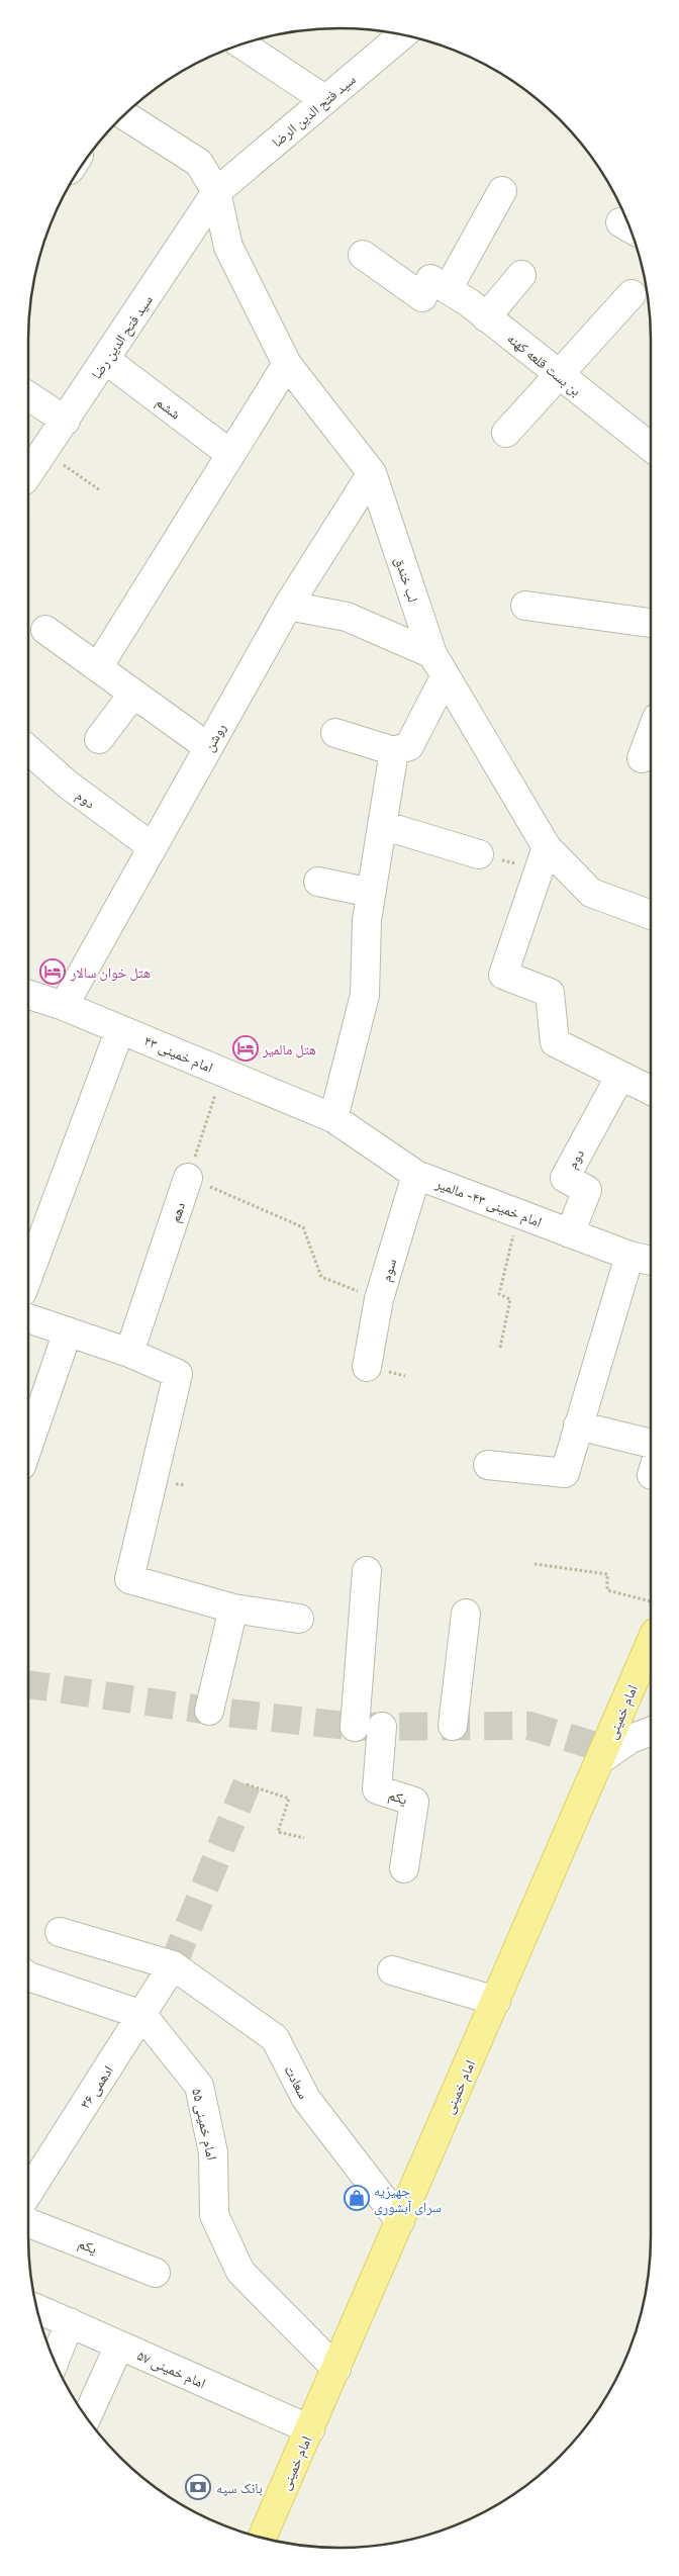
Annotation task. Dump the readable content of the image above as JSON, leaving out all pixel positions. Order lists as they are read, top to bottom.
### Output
{
  "streets": {
    "main road": ["امام خمینی"],
    "street": [
      "سید فتح الدین الرضا",
      "سید فتح الدین رضا",
      "بن بست قلعه کهنه",
      "ششم",
      "لب خندق",
      "روشن",
      "دوم",
      "امام خمینی ۴۳",
      "امام خمینی ۴۳- مالمیر",
      "دهم",
      "سوم",
      "یکم",
      "سعادت",
      "ادهمی ۳۶",
      "امام خمینی ۵۵",
      "امام خمینی ۵۷"
    ]
  },
  "crossings": [
    ["سید فتح الدین الرضا", "سید فتح الدین رضا"],
    ["سید فتح الدین الرضا", "لب خندق"],
    ["سید فتح الدین رضا", "ششم"],
    ["سید فتح الدین رضا", "لب خندق"],
    ["لب خندق", "روشن"],
    ["روشن", "دوم"],
    ["روشن", "امام خمینی ۴۳"],
    ["دوم", "امام خمینی ۴۳- مالمیر"],
    ["امام خمینی ۴۳", "امام خمینی ۴۳- مالمیر"],
    ["امام خمینی ۴۳- مالمیر", "سوم"],
    ["امام خمینی", "سعادت"],
    ["امام خمینی", "امام خمینی ۵۵"],
    ["امام خمینی", "امام خمینی ۵۷"],
    ["سعادت", "ادهمی ۳۶"],
    ["ادهمی ۳۶", "امام خمینی ۵۵"]
  ],
  "places": {
    "hotel": ["هتل خوان سالار", "هتل مالمير"],
    "shop": ["جهیزیه سرای آبشوری"],
    "bank": ["بانک سپه"]
  }
}
